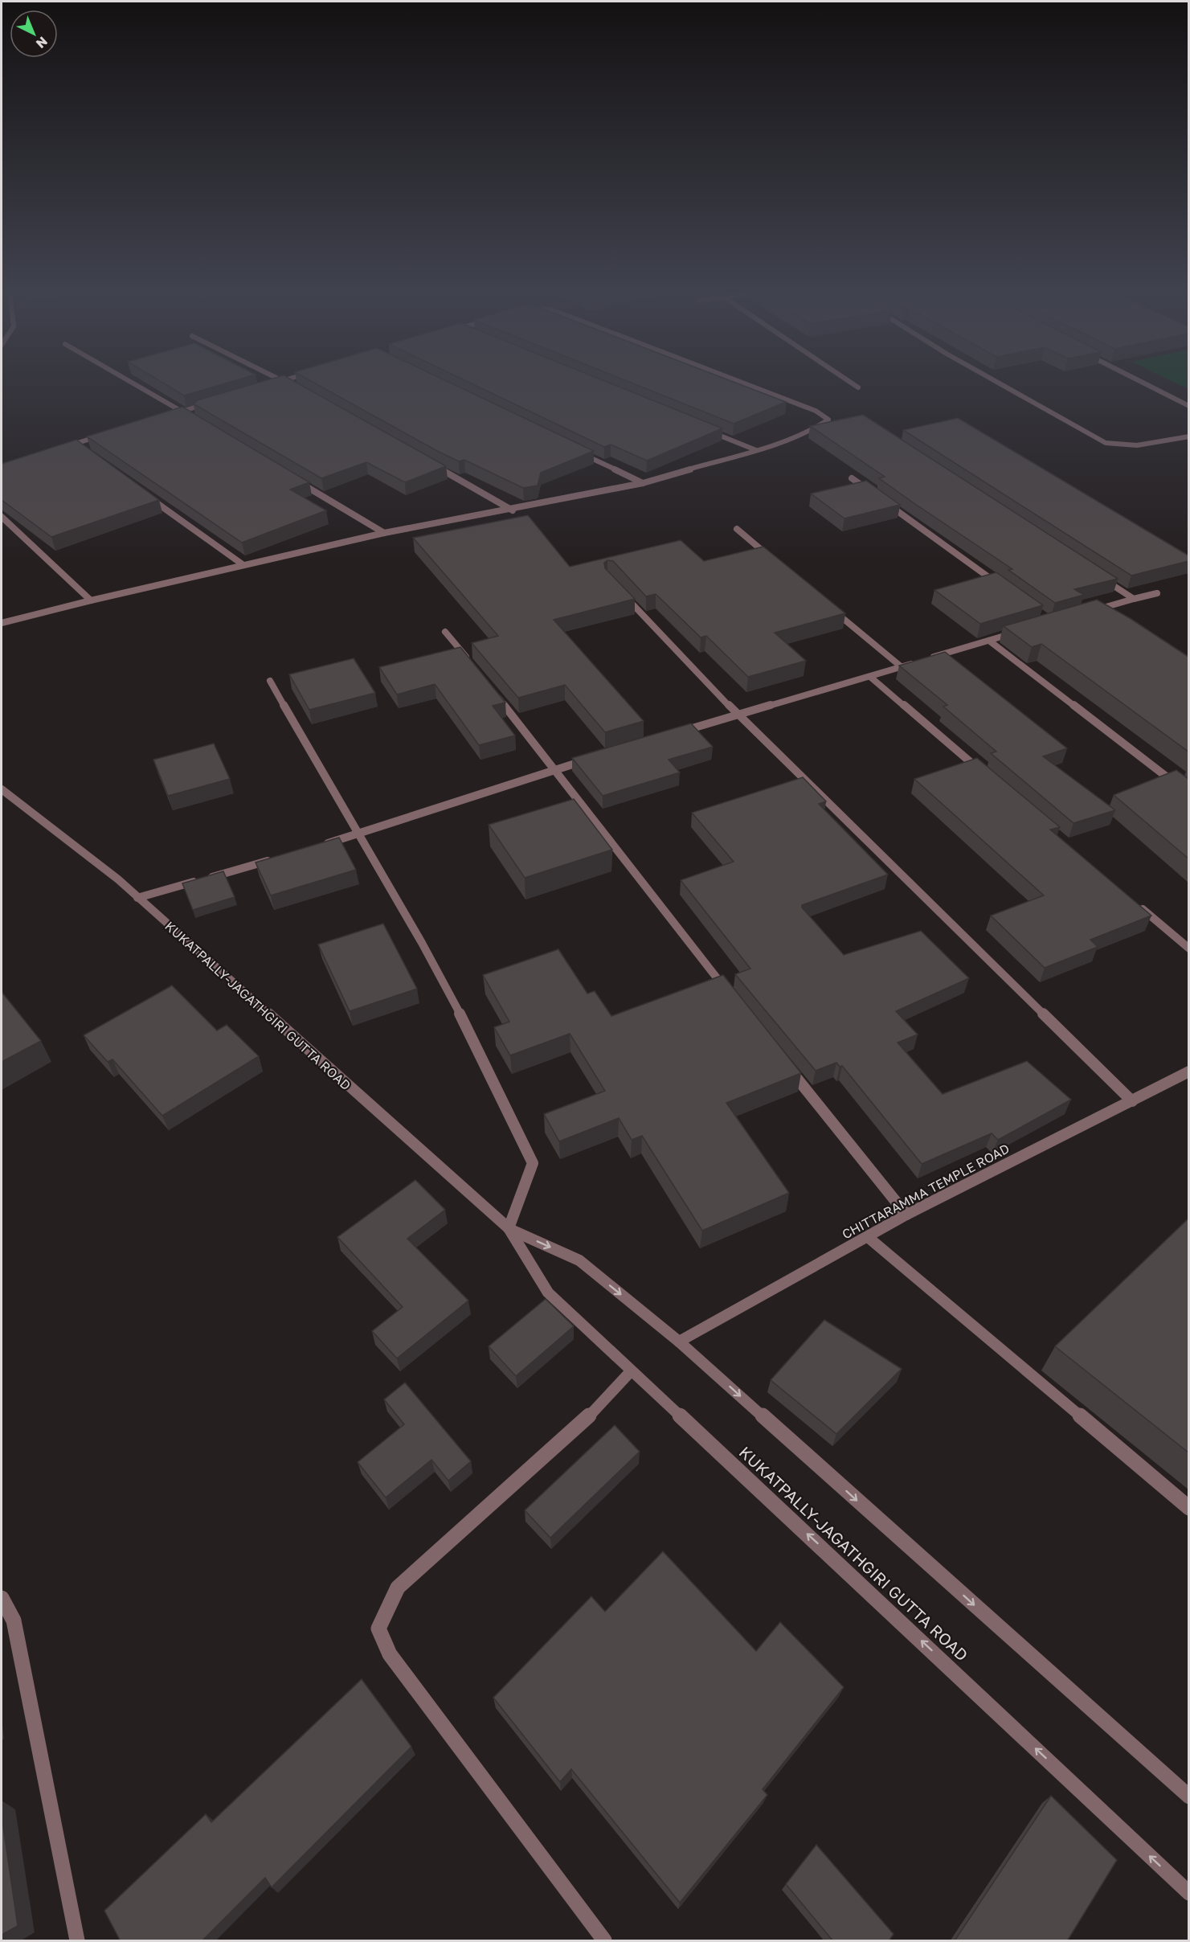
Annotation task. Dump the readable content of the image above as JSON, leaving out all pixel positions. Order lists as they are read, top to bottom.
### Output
{
  "streets": {
    "street": ["KUKATPALLY-JAGATHGIRI GUTTA ROAD", "CHITTARAMMA TEMPLE ROAD"]
  },
  "crossings": [
    ["KUKATPALLY-JAGATHGIRI GUTTA ROAD", "CHITTARAMMA TEMPLE ROAD"]
  ],
  "north": "bottom right"
}
